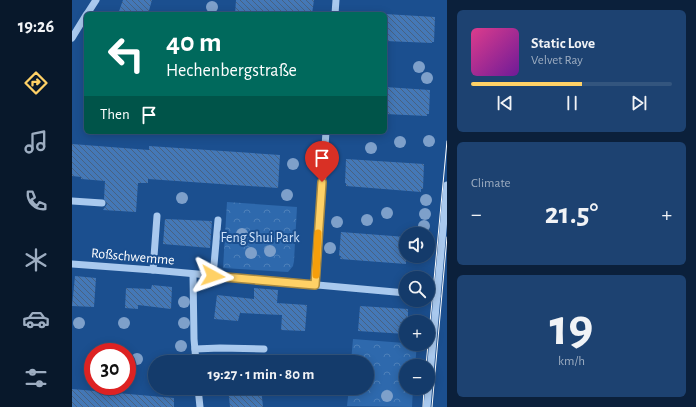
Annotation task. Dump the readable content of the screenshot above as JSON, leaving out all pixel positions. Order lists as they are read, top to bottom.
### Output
{
  "streets": {
    "street": ["Roßschwemme"]
  },
  "parks": ["Feng Shui Park"],
  "page": {
    "tabs": "19:26",
    "turn": ["40 m", "Hechenbergstraße"],
    "song": ["Static Love", "Velvet Ray"],
    "then": "Then",
    "tile": [
      "Climate",
      ["19", "km/h"]
    ],
    "heat": ["−", "21.5°", "+"],
    "map_buttons": ["+", "−"],
    "limit": "30",
    "trip": "19:27 · 1 min · 80 m"
  }
}
